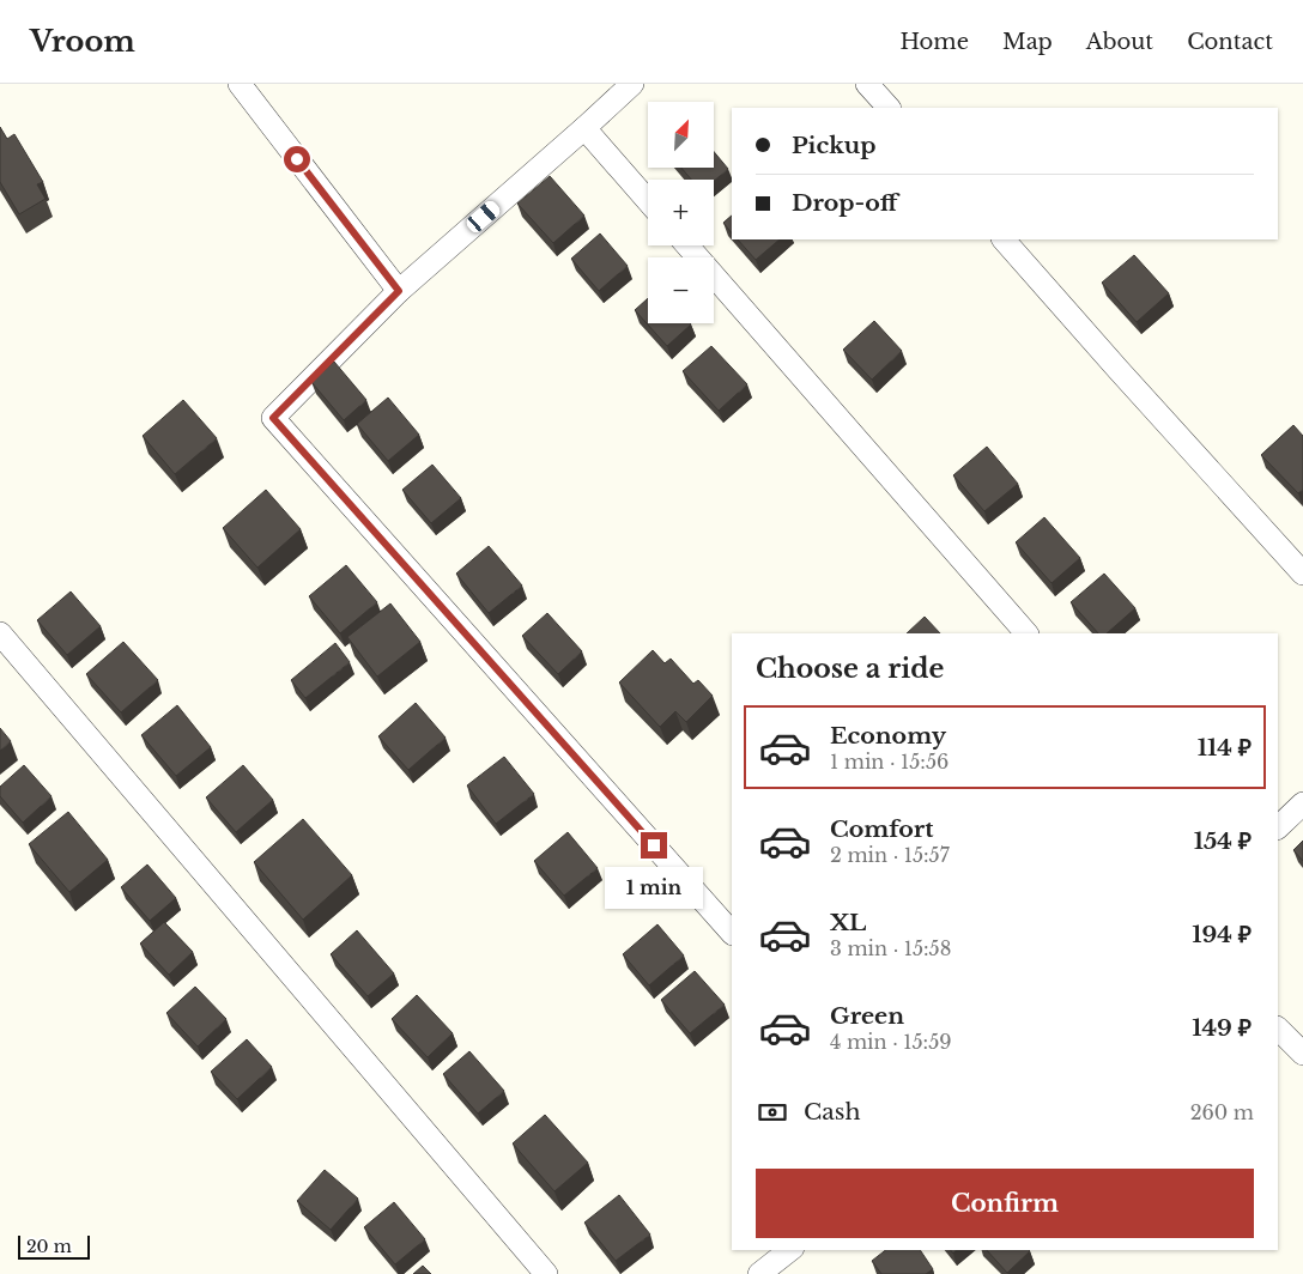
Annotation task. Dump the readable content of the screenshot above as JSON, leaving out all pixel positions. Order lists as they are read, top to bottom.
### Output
{
  "scale_bar": "20 m",
  "north": "top right",
  "page": {
    "header": "Vroom",
    "nav": [
      "Home",
      "Map",
      "About",
      "Contact"
    ],
    "map_buttons": ["+", "−"],
    "banner": ["Pickup", "Drop-off"],
    "heading": "Choose a ride",
    "list": [
      {
        "name": "Economy",
        "note": "1 min · 15:56",
        "value": "114 ₽"
      },
      {
        "name": "Comfort",
        "note": "2 min · 15:57",
        "value": "154 ₽"
      },
      {
        "name": "XL",
        "note": "3 min · 15:58",
        "value": "194 ₽"
      },
      {
        "name": "Green",
        "note": "4 min · 15:59",
        "value": "149 ₽"
      }
    ],
    "bubble": "1 min",
    "pay": ["Cash", "260 m"],
    "buttons": "Confirm",
    "scale": "20 m"
  }
}
